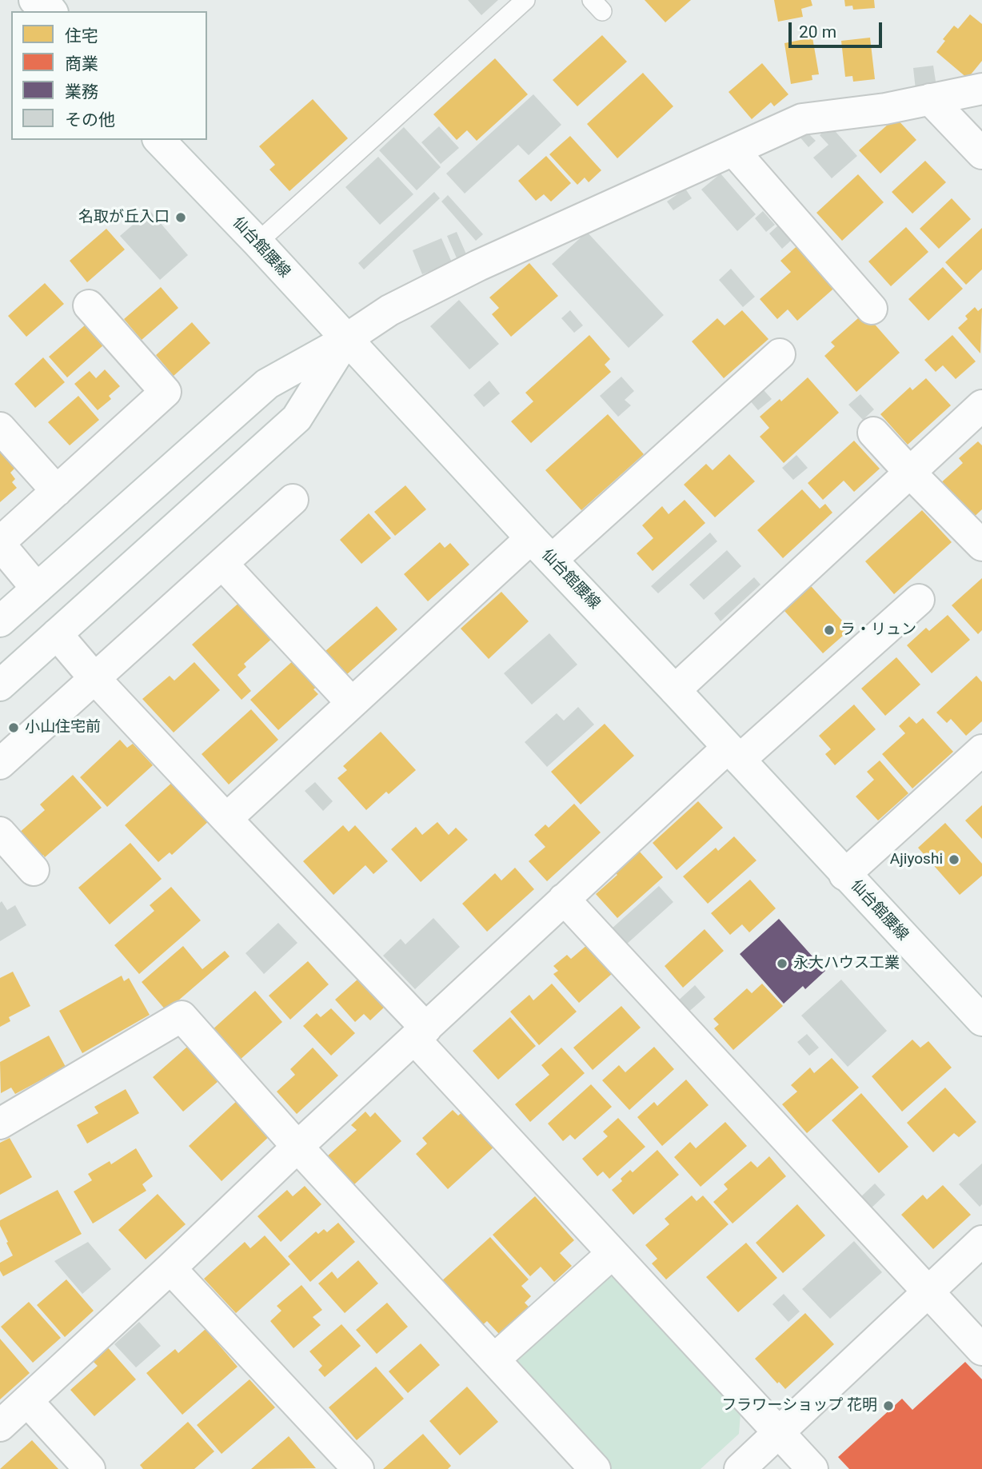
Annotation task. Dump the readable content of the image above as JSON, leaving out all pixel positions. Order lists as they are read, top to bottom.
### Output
{
  "streets": {
    "street": ["仙台館腰線"]
  },
  "places": [
    "名取が丘入口",
    "ラ・リュン",
    "小山住宅前",
    "Ajiyoshi",
    "永大ハウス工業",
    "フラワーショップ 花明"
  ],
  "legend": [
    "住宅",
    "商業",
    "業務",
    "その他"
  ],
  "scale_bar": "20 m"
}
